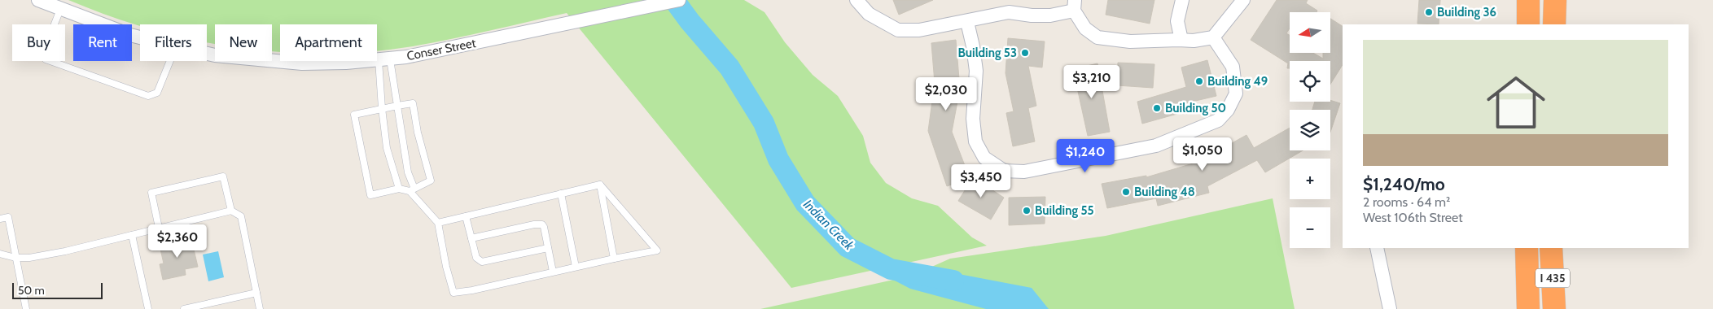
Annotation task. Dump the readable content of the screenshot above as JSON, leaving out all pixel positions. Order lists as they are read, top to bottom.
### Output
{
  "streets": {
    "highway": ["I 435"],
    "street": ["Conser Street"]
  },
  "water": ["Indian Creek"],
  "places": [
    "Building 36",
    "Building 53",
    "Building 49",
    "Building 50",
    "Building 48",
    "Building 55"
  ],
  "scale_bar": "50 m",
  "north": "left",
  "page": {
    "map_buttons": ["+", "−"],
    "chip": [
      "Buy",
      "Rent",
      "Filters",
      "New",
      "Apartment"
    ],
    "list": [
      {
        "name": "$1,240/mo",
        "note": "2 rooms · 64 m² · West 106th Street"
      }
    ],
    "price": [
      "$3,210",
      "$2,030",
      "$1,050",
      "$1,240",
      "$3,450",
      "$2,360"
    ],
    "scale": "50 m"
  }
}
